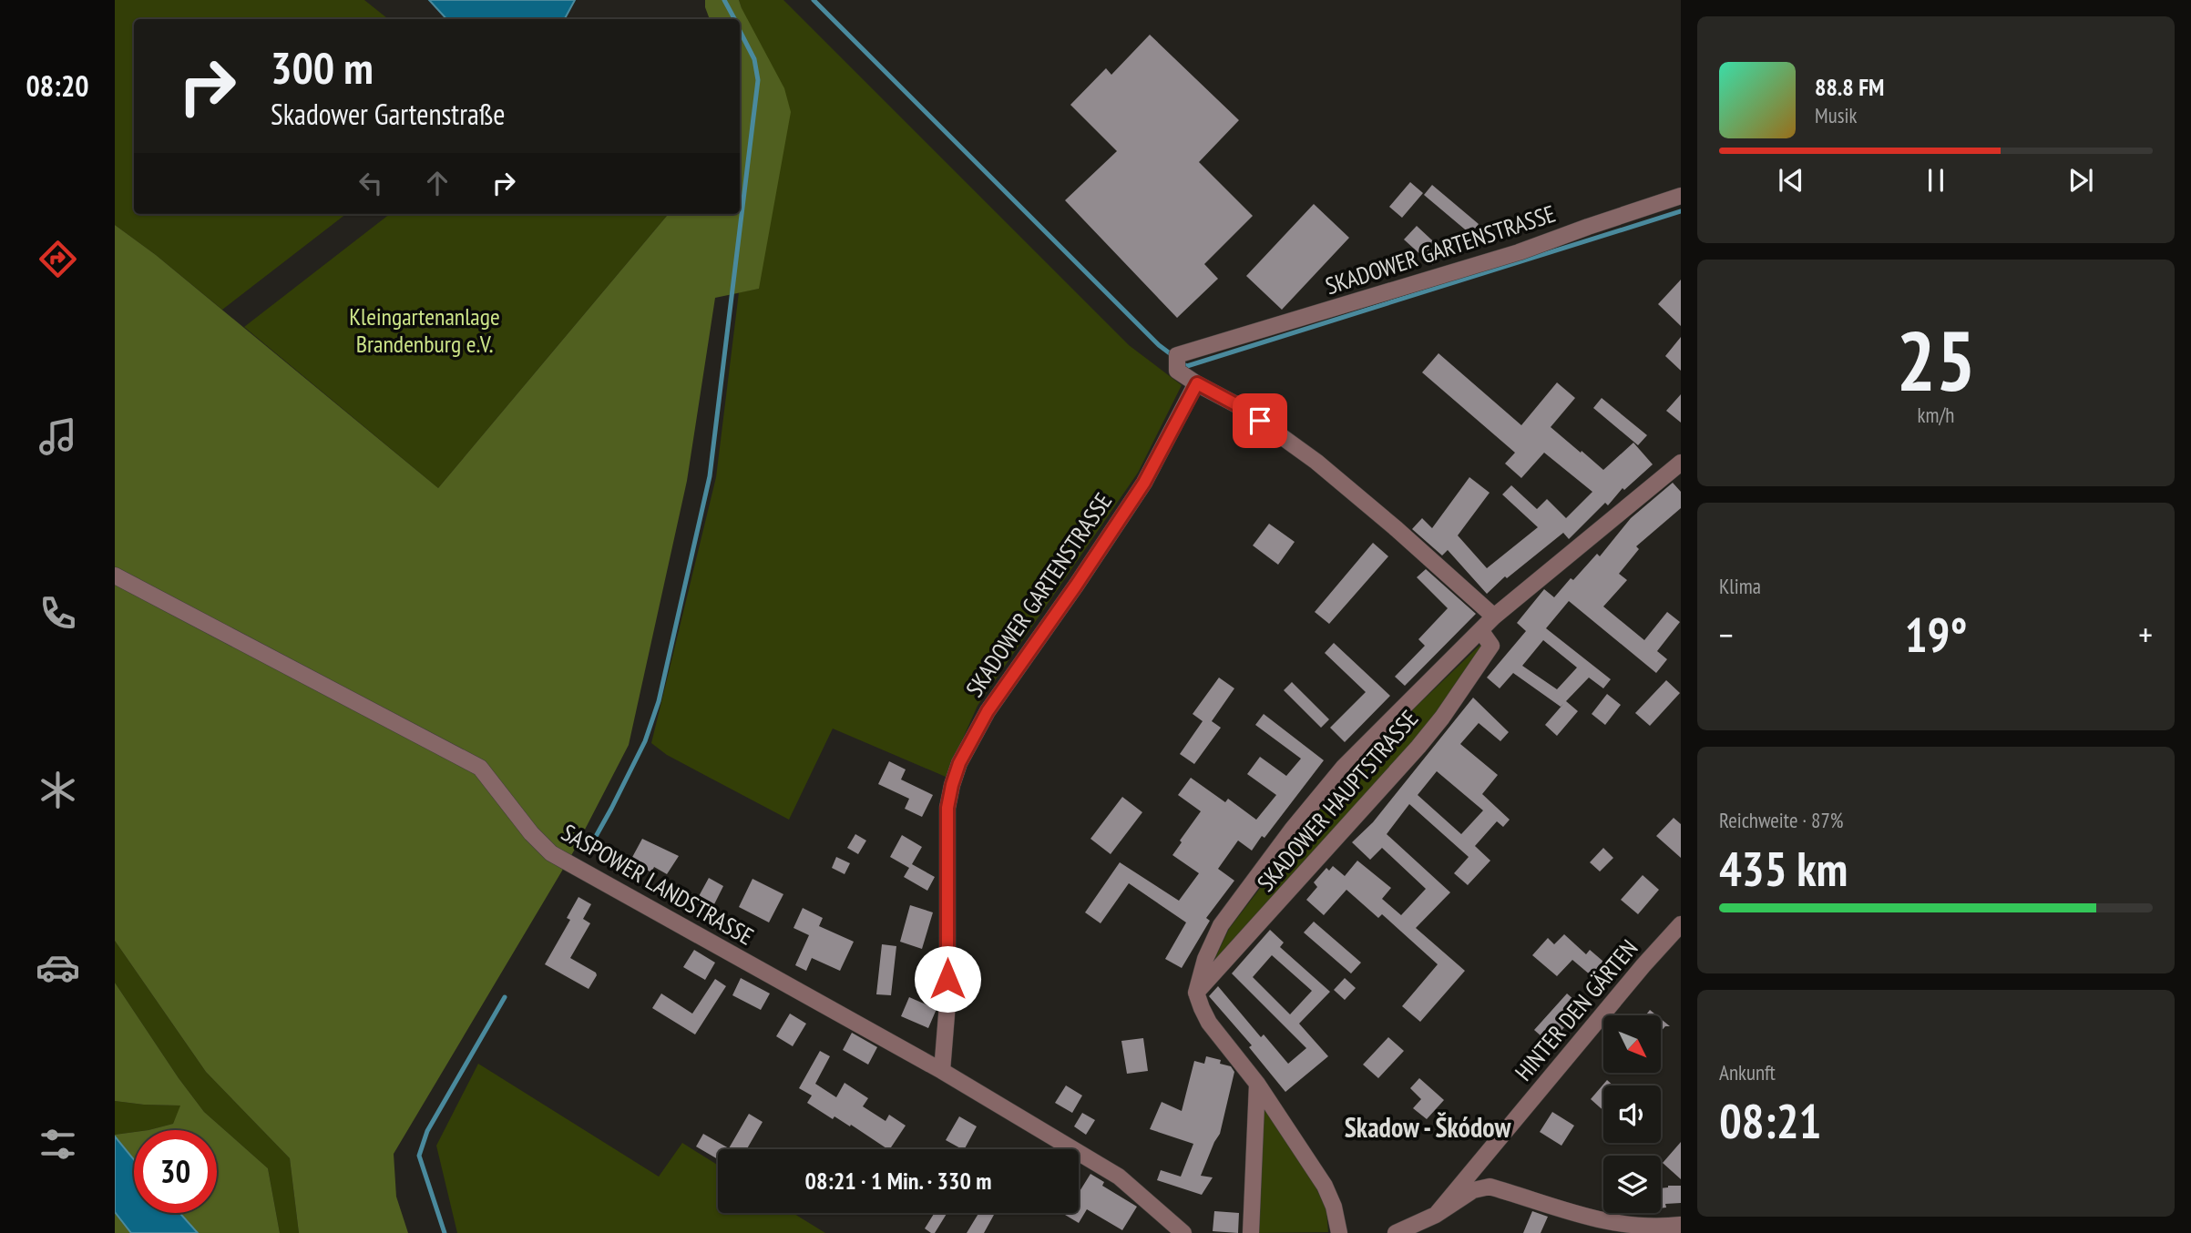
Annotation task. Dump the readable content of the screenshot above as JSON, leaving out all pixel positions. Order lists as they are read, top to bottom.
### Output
{
  "streets": {
    "street": [
      "SKADOWER GARTENSTRASSE",
      "SKADOWER HAUPTSTRASSE",
      "SASPOWER LANDSTRASSE",
      "HINTER DEN GÄRTEN"
    ]
  },
  "crossings": [
    ["SKADOWER GARTENSTRASSE", "SKADOWER HAUPTSTRASSE"],
    ["SKADOWER GARTENSTRASSE", "SASPOWER LANDSTRASSE"]
  ],
  "districts": ["Skadow - Škódow"],
  "parks": ["Kleingartenanlage Brandenburg e.V."],
  "north": "bottom right",
  "page": {
    "tabs": "08:20",
    "turn": ["300 m", "Skadower Gartenstraße"],
    "song": ["88.8 FM", "Musik"],
    "tile": [
      ["25", "km/h"],
      "Klima",
      ["Reichweite · 87%", "435 km"],
      ["Ankunft", "08:21"]
    ],
    "heat": ["−", "19°", "+"],
    "limit": "30",
    "trip": "08:21 · 1 Min. · 330 m"
  }
}
